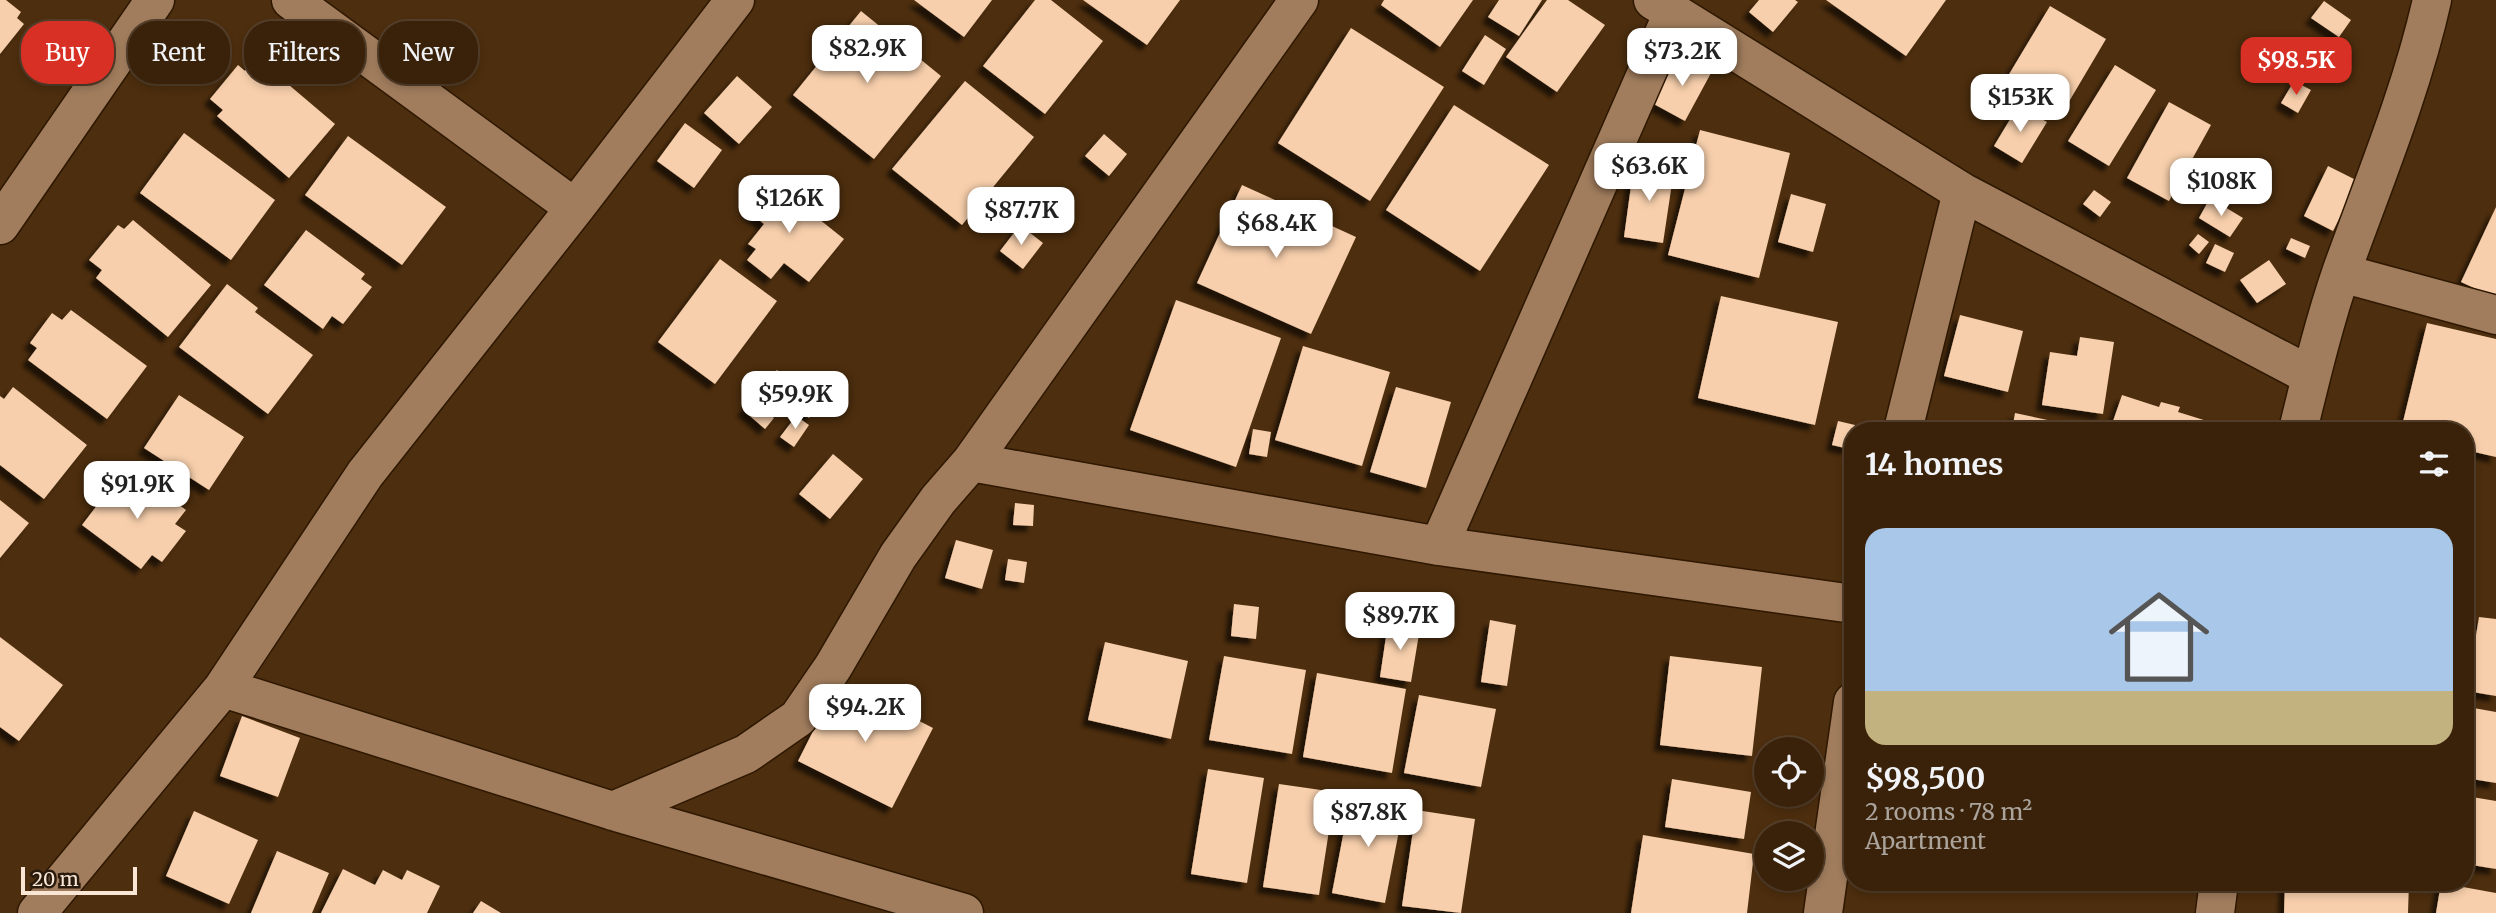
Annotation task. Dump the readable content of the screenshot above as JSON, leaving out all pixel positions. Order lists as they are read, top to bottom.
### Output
{
  "scale_bar": "20 m",
  "page": {
    "chip": [
      "Buy",
      "Rent",
      "Filters",
      "New"
    ],
    "price": [
      "$82.9K",
      "$73.2K",
      "$98.5K",
      "$153K",
      "$63.6K",
      "$108K",
      "$126K",
      "$87.7K",
      "$68.4K",
      "$59.9K",
      "$91.9K",
      "$89.7K",
      "$94.2K",
      "$87.8K"
    ],
    "heading": "14 homes",
    "list": [
      {
        "name": "$98,500",
        "note": "2 rooms · 78 m² · Apartment"
      }
    ],
    "scale": "20 m"
  }
}
